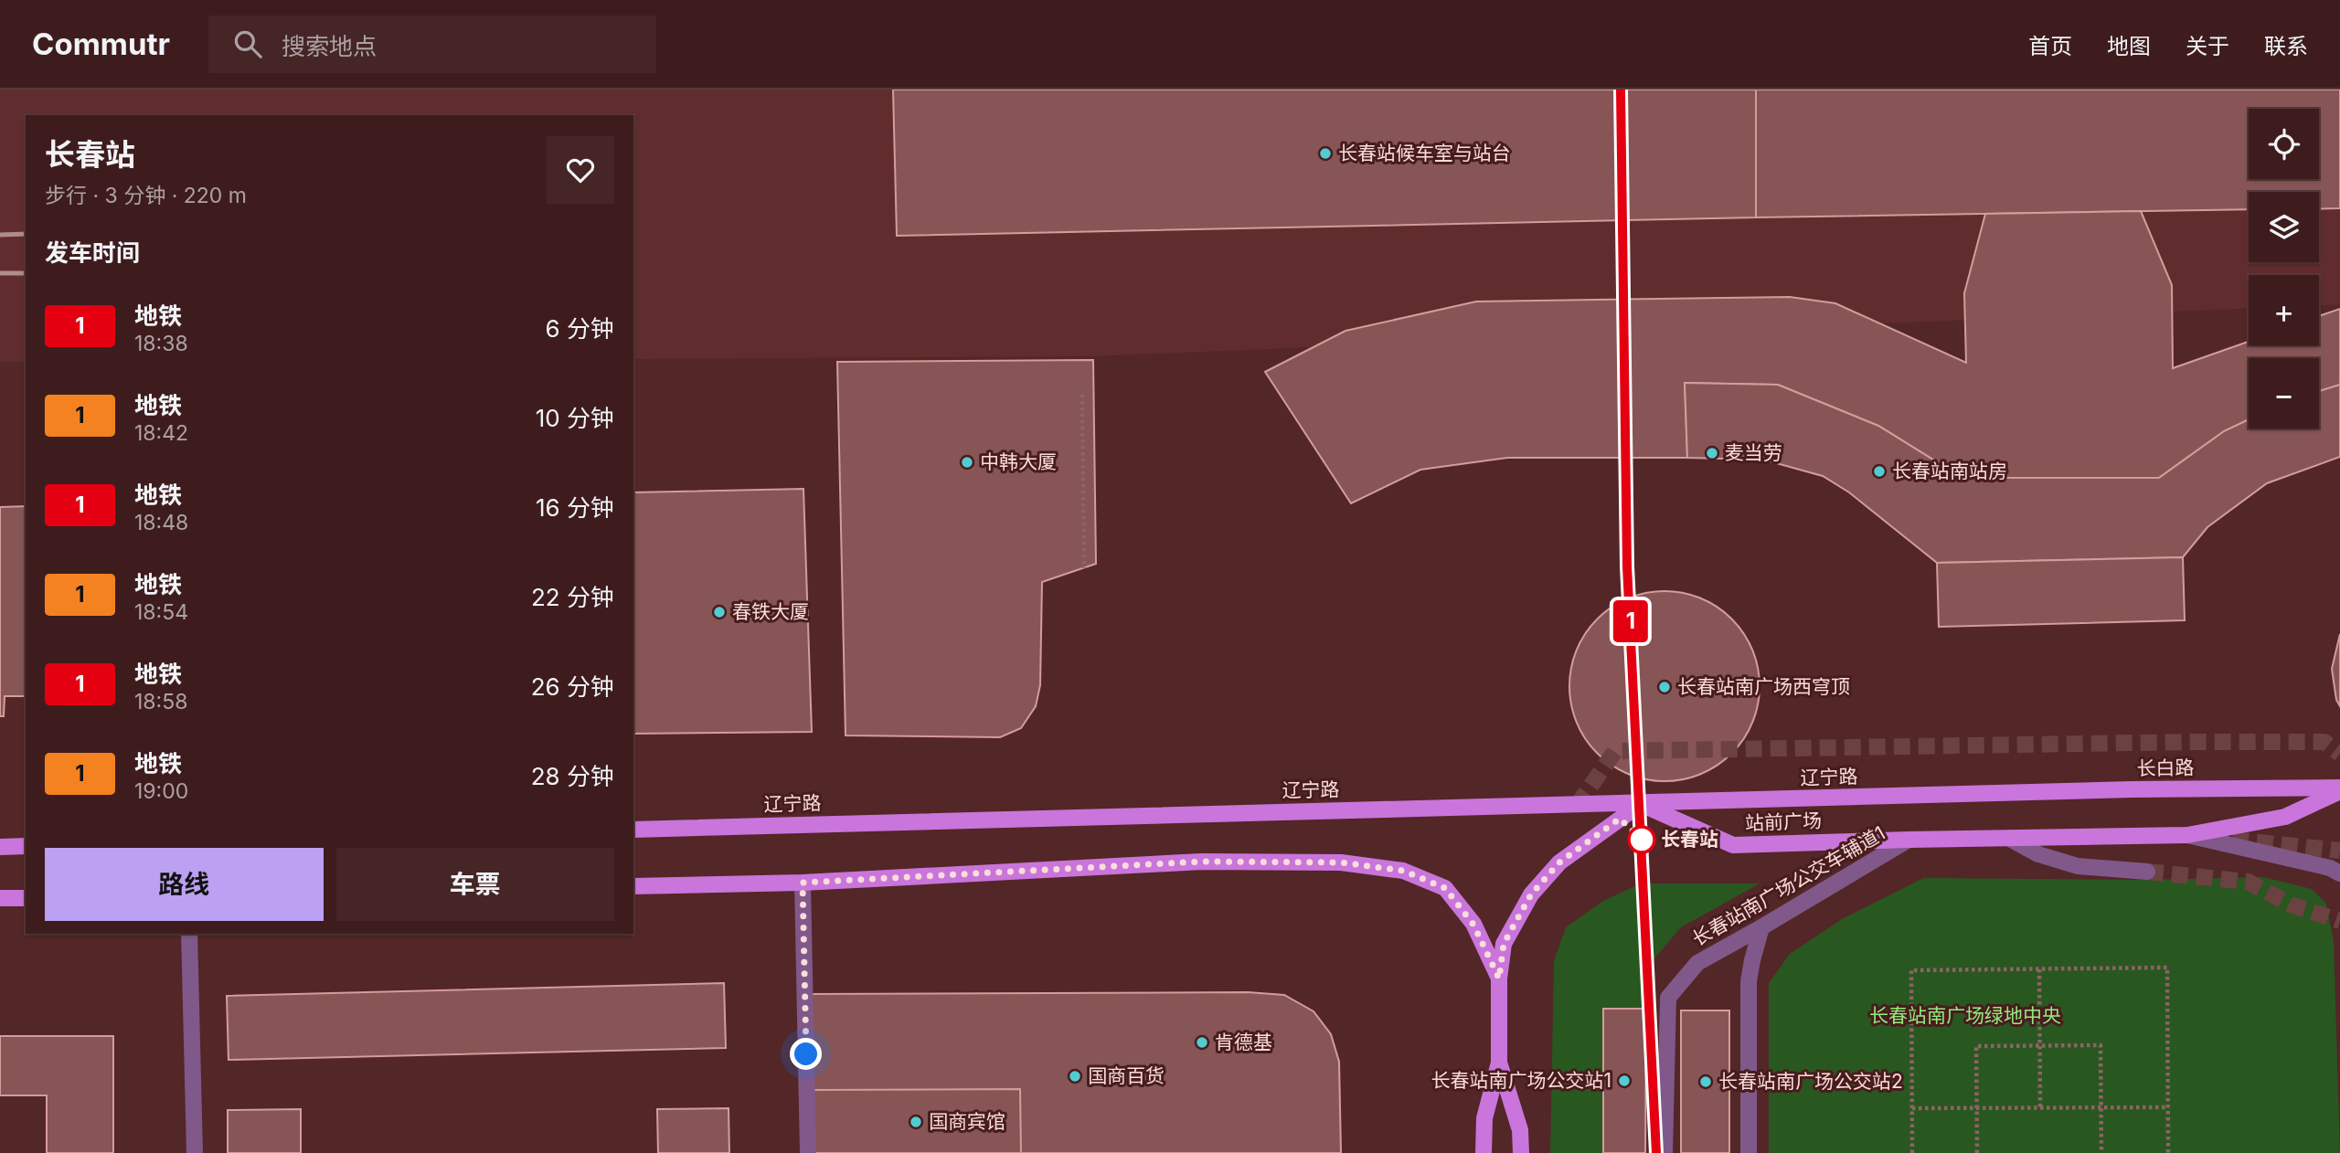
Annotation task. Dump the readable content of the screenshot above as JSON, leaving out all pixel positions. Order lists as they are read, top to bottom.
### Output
{
  "streets": {
    "main road": ["长白路", "辽宁路", "站前广场"],
    "street": ["长春站南广场公交车辅道1"]
  },
  "crossings": [
    ["长白路", "辽宁路"],
    ["长白路", "站前广场"],
    ["辽宁路", "站前广场"],
    ["站前广场", "长春站南广场公交车辅道1"]
  ],
  "parks": ["长春站南广场绿地中央"],
  "places": [
    "长春站候车室与站台",
    "麦当劳",
    "中韩大厦",
    "长春站南站房",
    "春铁大厦",
    "长春站南广场西穹顶",
    "长春站",
    "肯德基",
    "国商百货",
    "长春站南广场公交站1",
    "长春站南广场公交站2",
    "国商宾馆"
  ],
  "lines": ["metro line 1"],
  "page": {
    "header": "Commutr",
    "search": "搜索地点",
    "nav": [
      "首页",
      "地图",
      "关于",
      "联系"
    ],
    "on_map": "1",
    "map_buttons": ["+", "−"],
    "heading": [
      ["长春站", "步行 · 3 分钟 · 220 m"],
      "发车时间"
    ],
    "list": [
      {
        "mark": "1",
        "name": "地铁",
        "note": "18:38",
        "value": "6 分钟"
      },
      {
        "mark": "1",
        "name": "地铁",
        "note": "18:42",
        "value": "10 分钟"
      },
      {
        "mark": "1",
        "name": "地铁",
        "note": "18:48",
        "value": "16 分钟"
      },
      {
        "mark": "1",
        "name": "地铁",
        "note": "18:54",
        "value": "22 分钟"
      },
      {
        "mark": "1",
        "name": "地铁",
        "note": "18:58",
        "value": "26 分钟"
      },
      {
        "mark": "1",
        "name": "地铁",
        "note": "19:00",
        "value": "28 分钟"
      }
    ],
    "buttons": ["路线", "车票"]
  }
}
